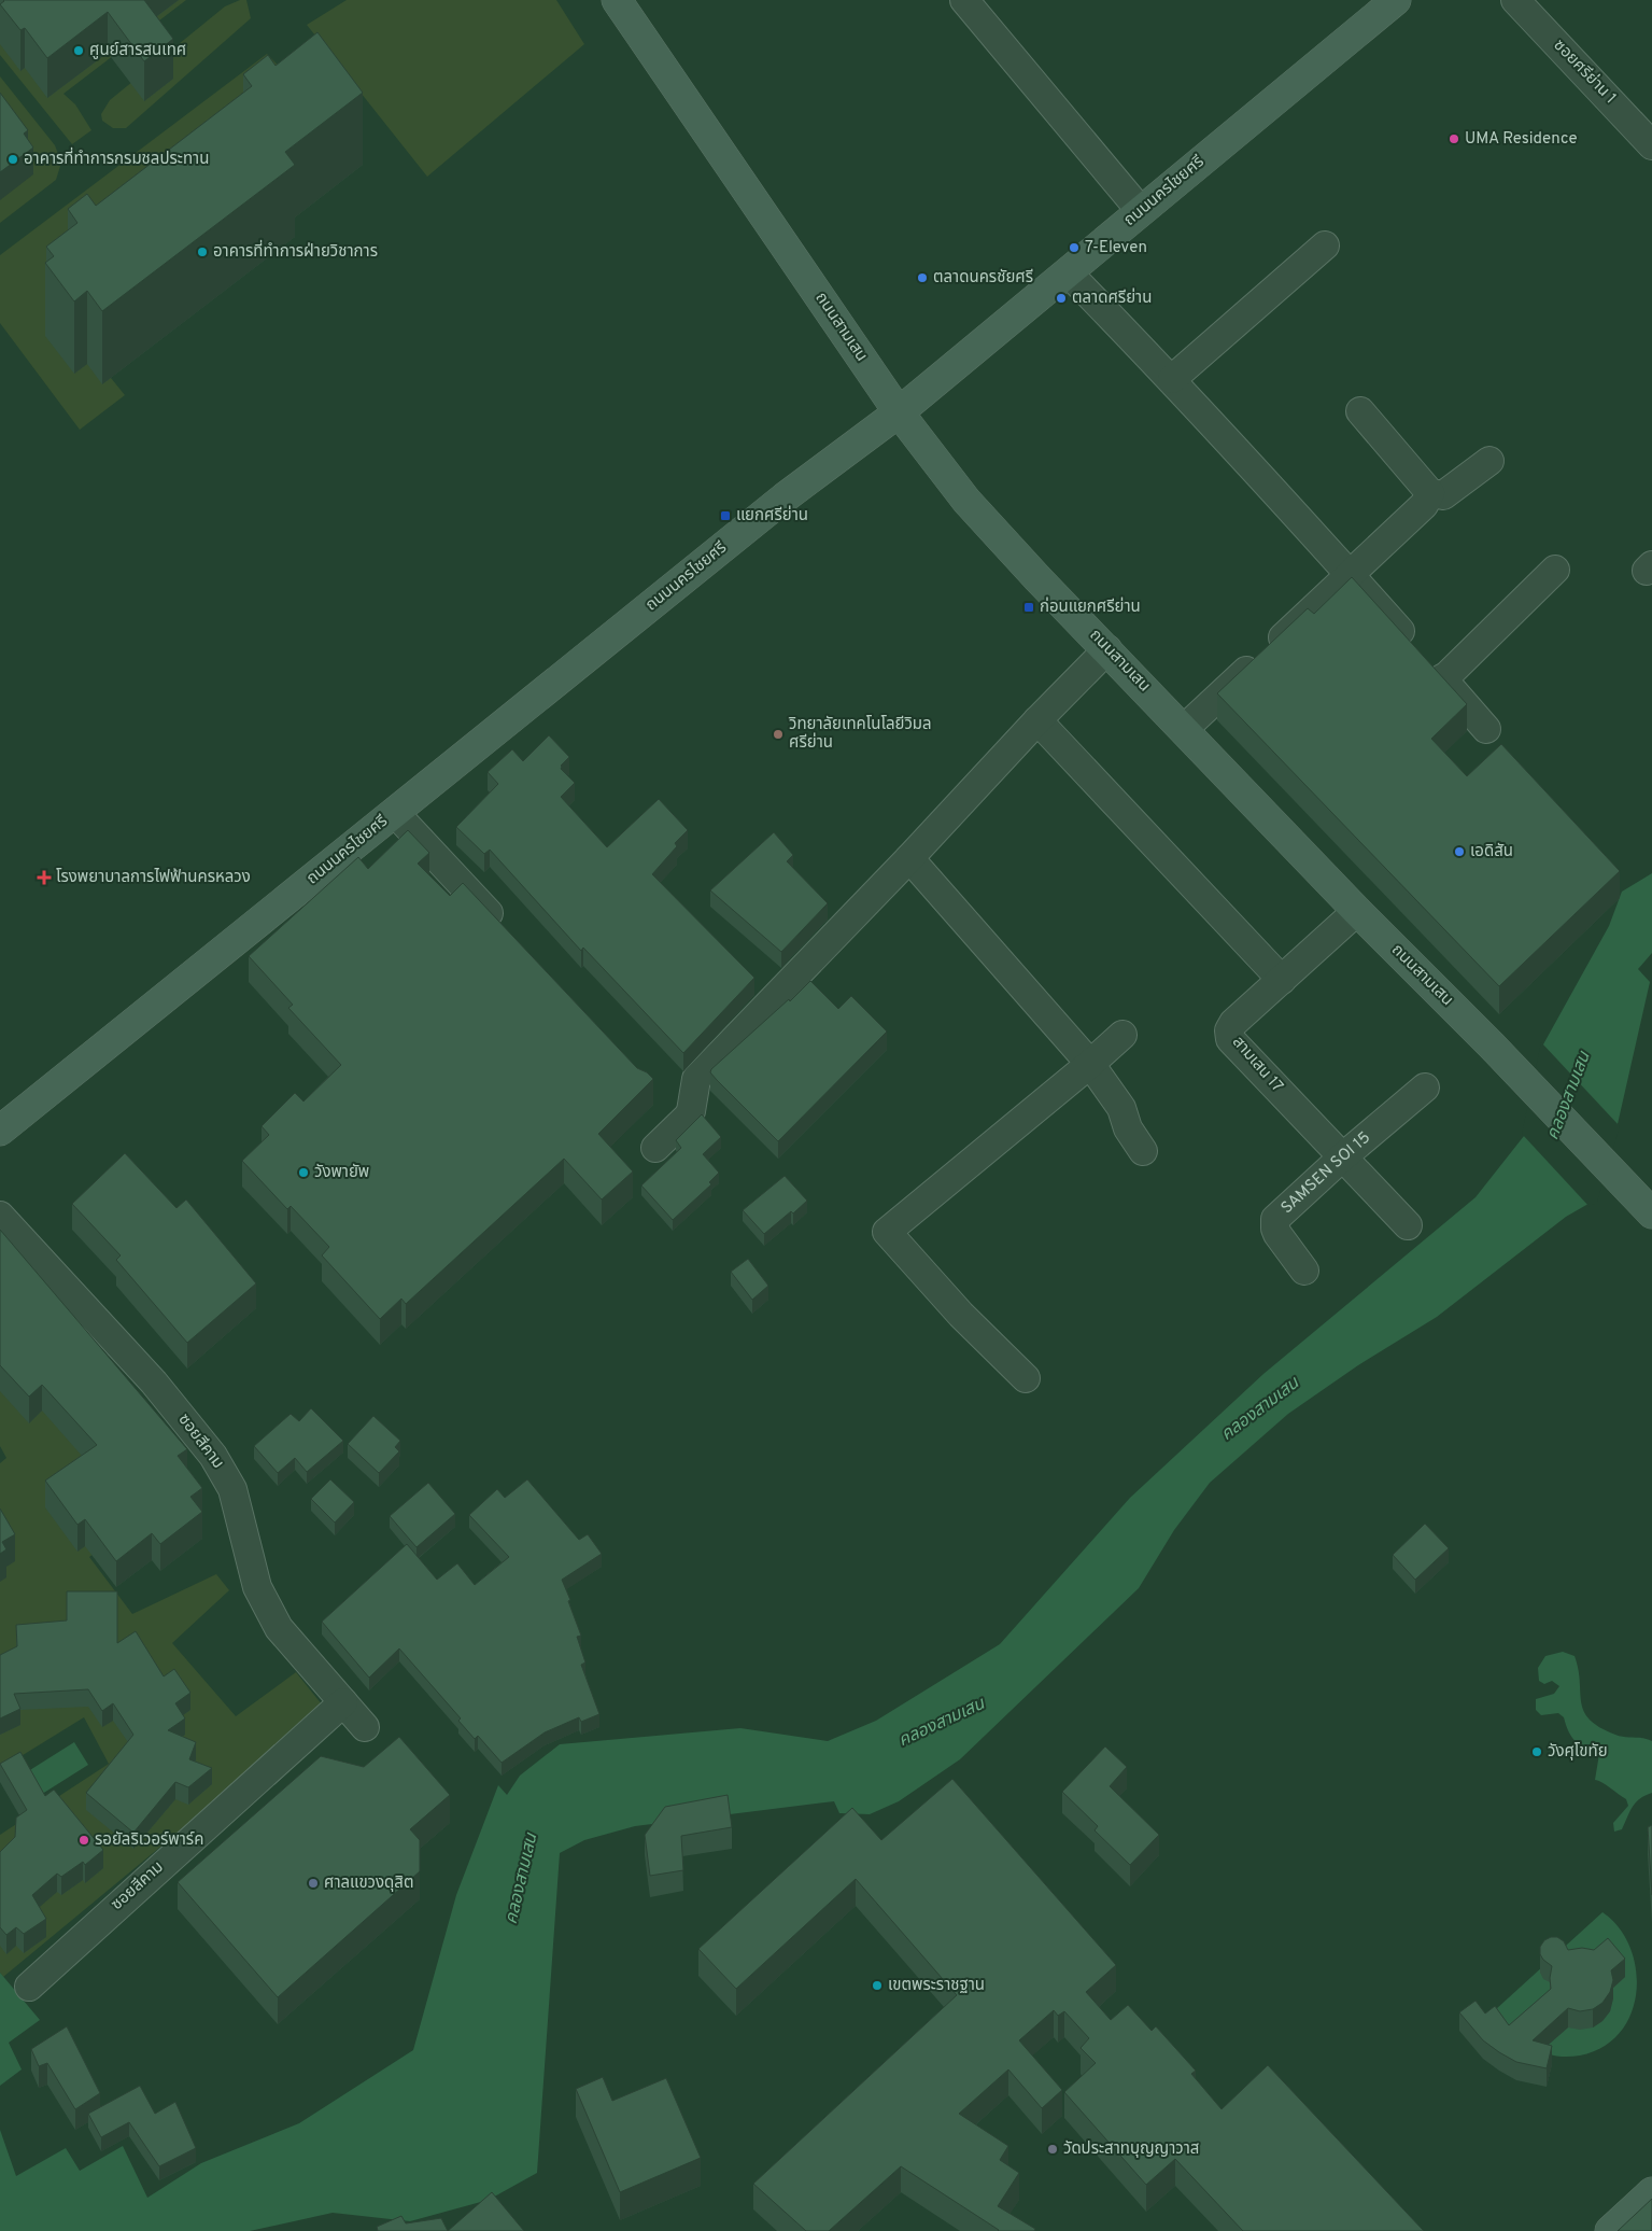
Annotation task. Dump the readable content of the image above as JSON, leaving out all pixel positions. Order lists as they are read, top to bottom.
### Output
{
  "streets": {
    "main road": ["ถนนนครไชยศรี", "ถนนสามเสน"],
    "street": [
      "ซอยศรีย่าน 1",
      "สามเสน 17",
      "SAMSEN SOI 15",
      "ซอยสีคาม"
    ]
  },
  "crossings": [
    ["ถนนนครไชยศรี", "ถนนสามเสน"],
    ["ถนนสามเสน", "สามเสน 17"],
    ["สามเสน 17", "SAMSEN SOI 15"]
  ],
  "water": ["คลองสามเสน"],
  "places": {
    "other": [
      "ศูนย์สารสนเทศ",
      "UMA Residence",
      "อาคารที่ทำการกรมชลประทาน",
      "7-Eleven",
      "อาคารที่ทำการฝ่ายวิชาการ",
      "ตลาดนครชัยศรี",
      "ตลาดศรีย่าน",
      "วิทยาลัยเทคโนโลยีวิมล ศรีย่าน",
      "เอดิสัน",
      "วังพายัพ",
      "วังศุโขทัย",
      "รอยัลริเวอร์พาร์ค",
      "ศาลแขวงดุสิต",
      "เขตพระราชฐาน",
      "วัดประสาทบุญญาวาส"
    ],
    "transit": ["แยกศรีย่าน", "ก่อนแยกศรีย่าน"],
    "health": ["โรงพยาบาลการไฟฟ้านครหลวง"]
  }
}
